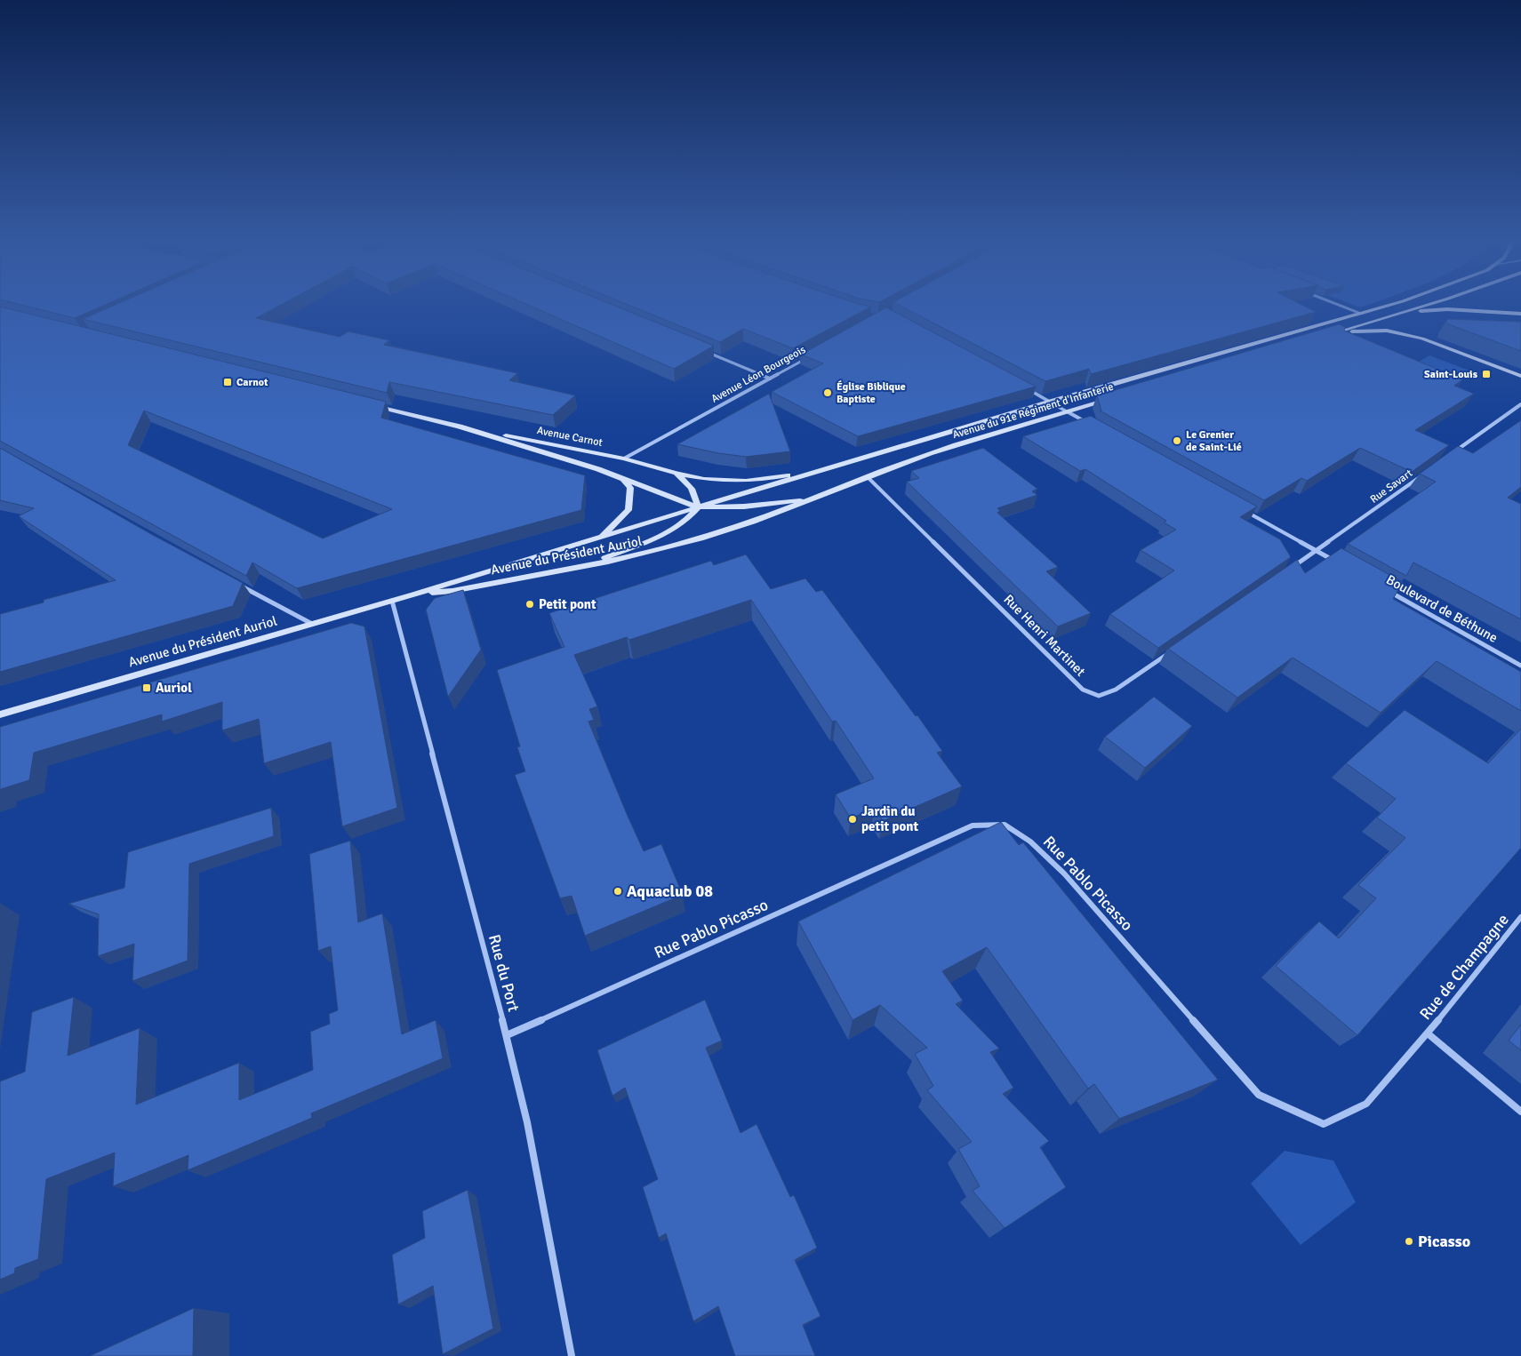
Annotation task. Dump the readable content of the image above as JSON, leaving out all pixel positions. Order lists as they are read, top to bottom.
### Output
{
  "streets": {
    "main road": ["Avenue du 91e Régiment d'Infanterie", "Avenue Carnot", "Avenue du Président Auriol"],
    "street": [
      "Avenue Léon Bourgeois",
      "Rue Savart",
      "Boulevard de Béthune",
      "Rue Henri Martinet",
      "Rue Pablo Picasso",
      "Rue de Champagne",
      "Rue du Port"
    ]
  },
  "crossings": [
    ["Avenue Léon Bourgeois", "Avenue Carnot"],
    ["Avenue du 91e Régiment d'Infanterie", "Avenue Carnot"],
    ["Avenue du 91e Régiment d'Infanterie", "Avenue du Président Auriol"],
    ["Avenue du 91e Régiment d'Infanterie", "Rue Henri Martinet"],
    ["Avenue Carnot", "Avenue du Président Auriol"],
    ["Avenue du Président Auriol", "Rue du Port"],
    ["Rue Pablo Picasso", "Rue de Champagne"],
    ["Rue Pablo Picasso", "Rue du Port"]
  ],
  "places": {
    "transit": ["Saint-Louis", "Carnot", "Auriol"],
    "other": [
      "Église Biblique Baptiste",
      "Le Grenier de Saint-Lié",
      "Petit pont",
      "Jardin du petit pont",
      "Aquaclub 08",
      "Picasso"
    ]
  }
}
